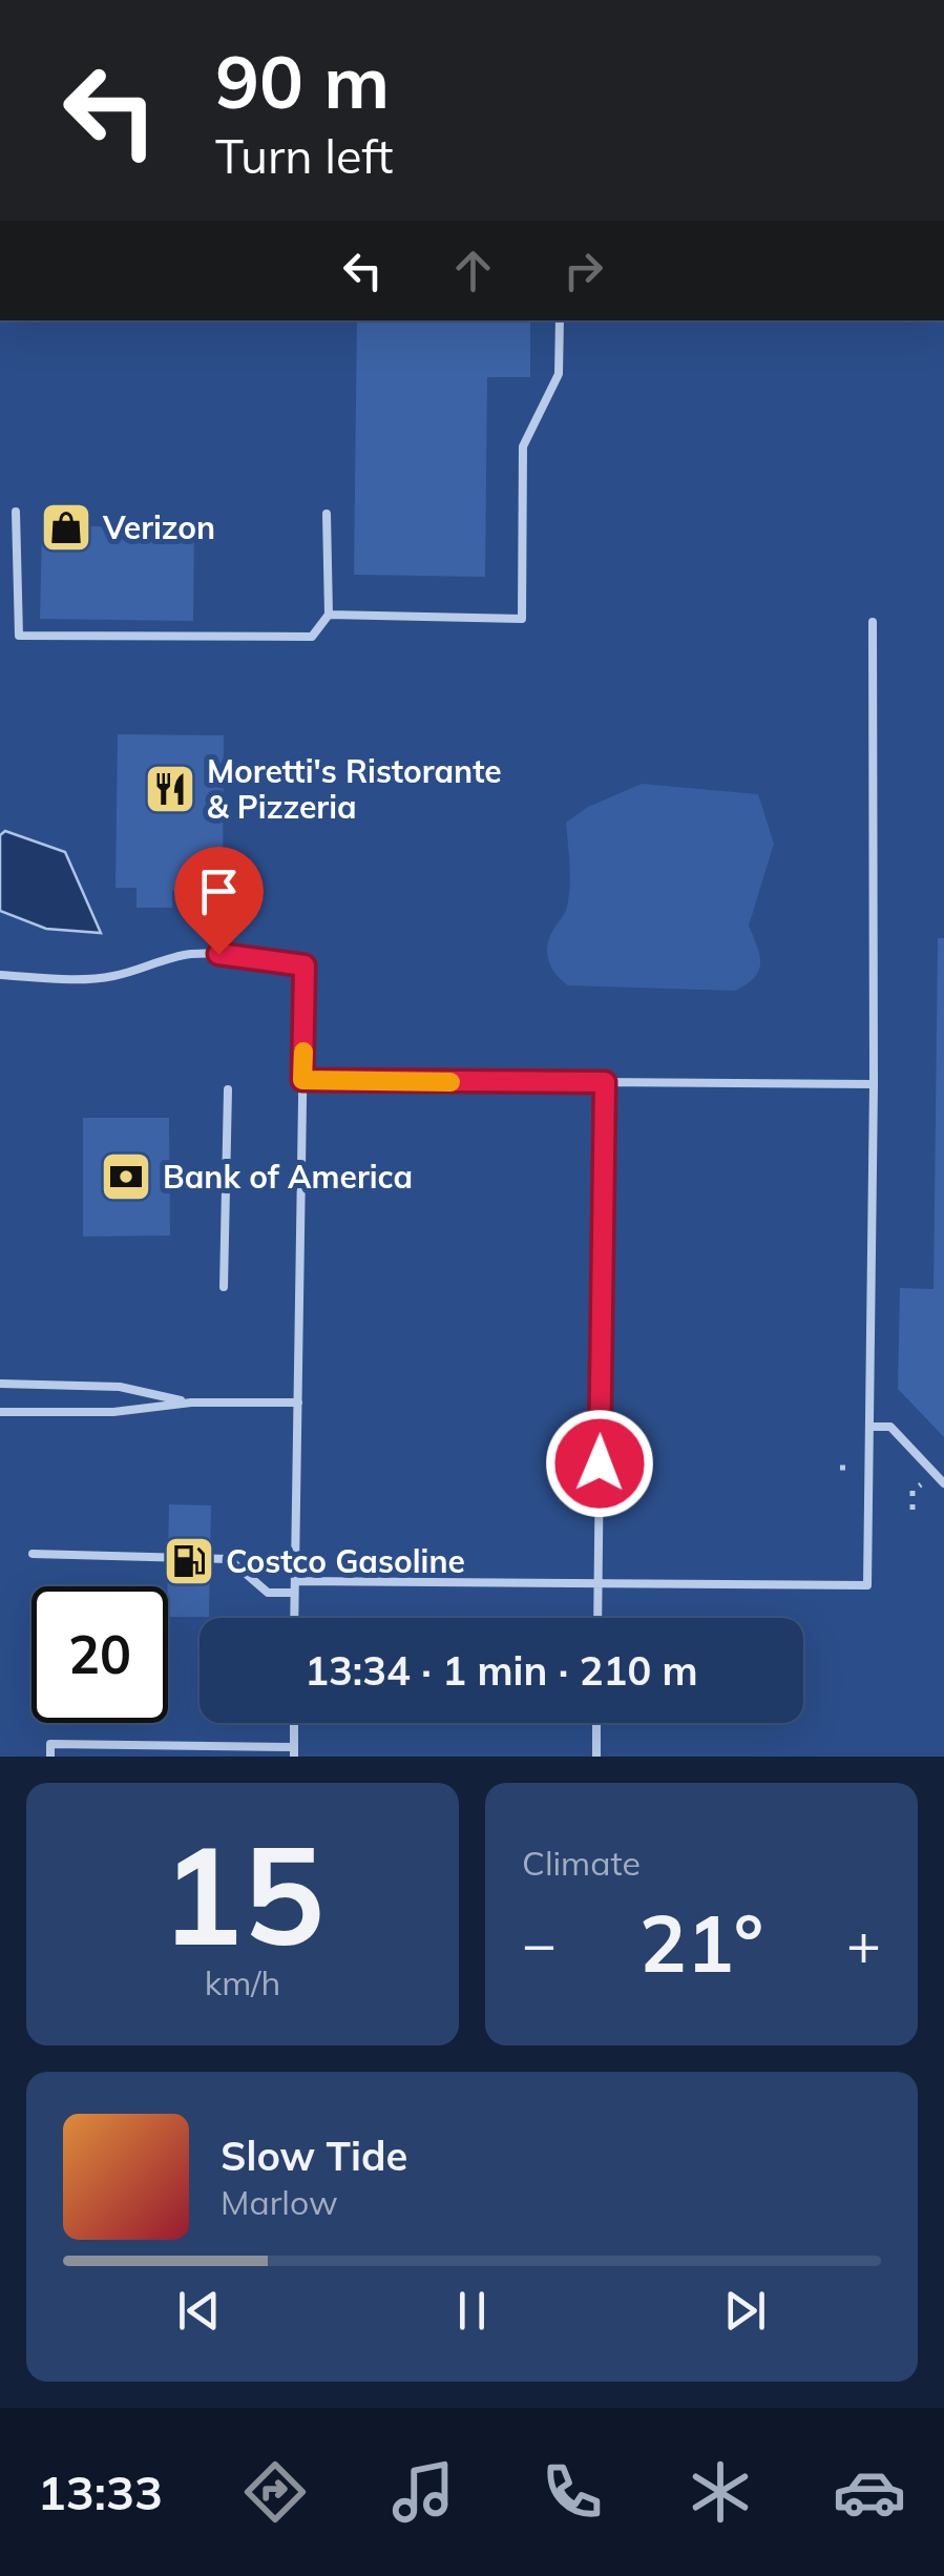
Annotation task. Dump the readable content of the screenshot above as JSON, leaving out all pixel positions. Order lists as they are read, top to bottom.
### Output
{
  "places": {
    "shop": ["Verizon"],
    "restaurant": ["Moretti's Ristorante & Pizzeria"],
    "bank": ["Bank of America"],
    "fuel station": ["Costco Gasoline"]
  },
  "page": {
    "turn": ["90 m", "Turn left"],
    "limit": "20",
    "trip": "13:34 · 1 min · 210 m",
    "tile": [
      ["15", "km/h"],
      "Climate"
    ],
    "heat": ["−", "21°", "+"],
    "song": ["Slow Tide", "Marlow"],
    "tabs": "13:33"
  }
}
